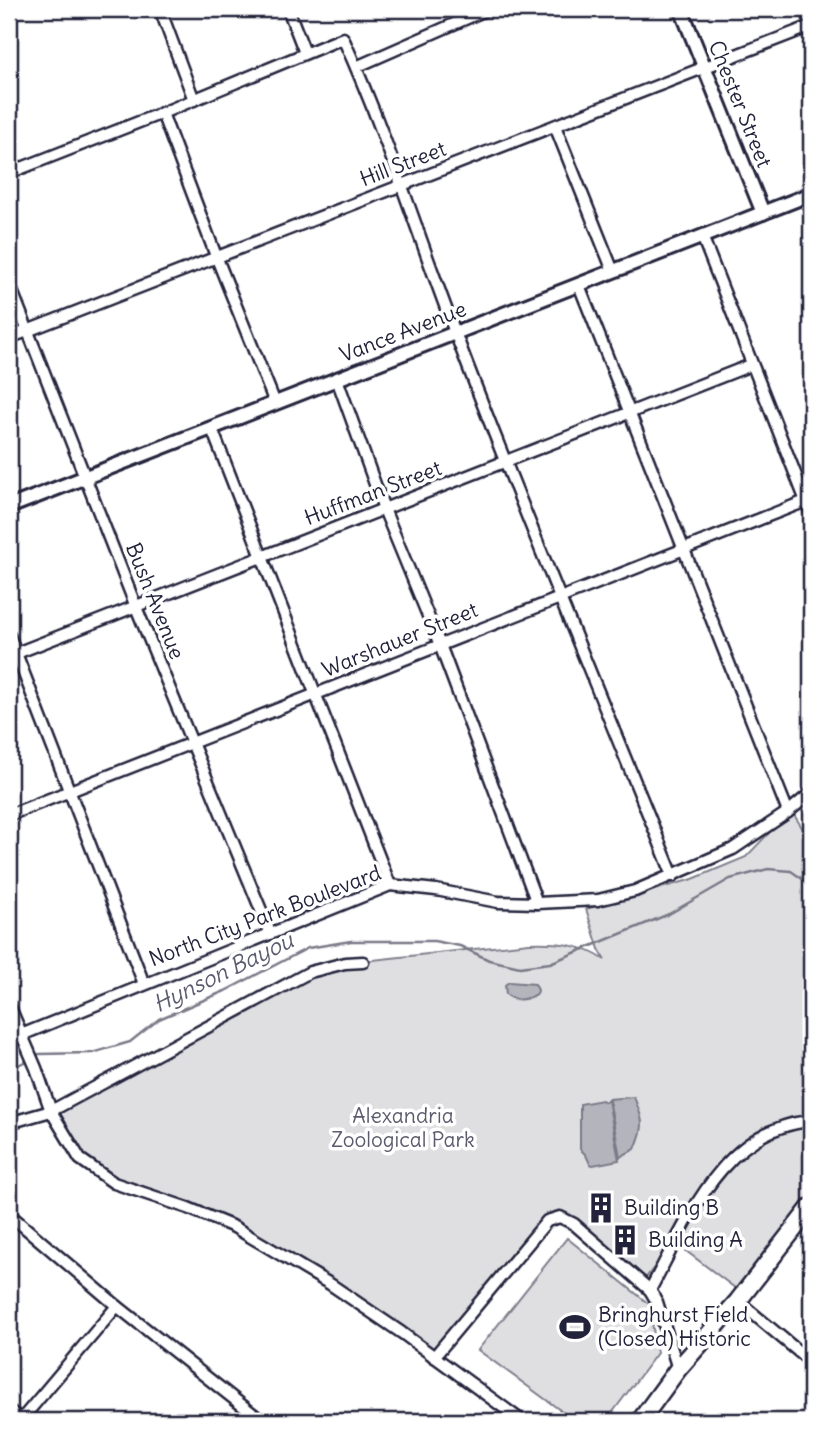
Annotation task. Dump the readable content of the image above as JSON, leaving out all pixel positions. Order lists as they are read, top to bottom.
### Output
{
  "streets": {
    "street": [
      "Chester Street",
      "Hill Street",
      "Vance Avenue",
      "Huffman Street",
      "Bush Avenue",
      "Warshauer Street",
      "North City Park Boulevard"
    ]
  },
  "crossings": [
    ["Chester Street", "Hill Street"],
    ["Chester Street", "Vance Avenue"],
    ["Hill Street", "Bush Avenue"],
    ["Vance Avenue", "Bush Avenue"],
    ["Huffman Street", "Bush Avenue"],
    ["Bush Avenue", "Warshauer Street"],
    ["Bush Avenue", "North City Park Boulevard"]
  ],
  "water": ["Hynson Bayou"],
  "parks": ["Alexandria Zoological Park"],
  "places": {
    "building": ["Building B", "Building A"],
    "sports": ["Bringhurst Field (Closed) Historic"]
  }
}
